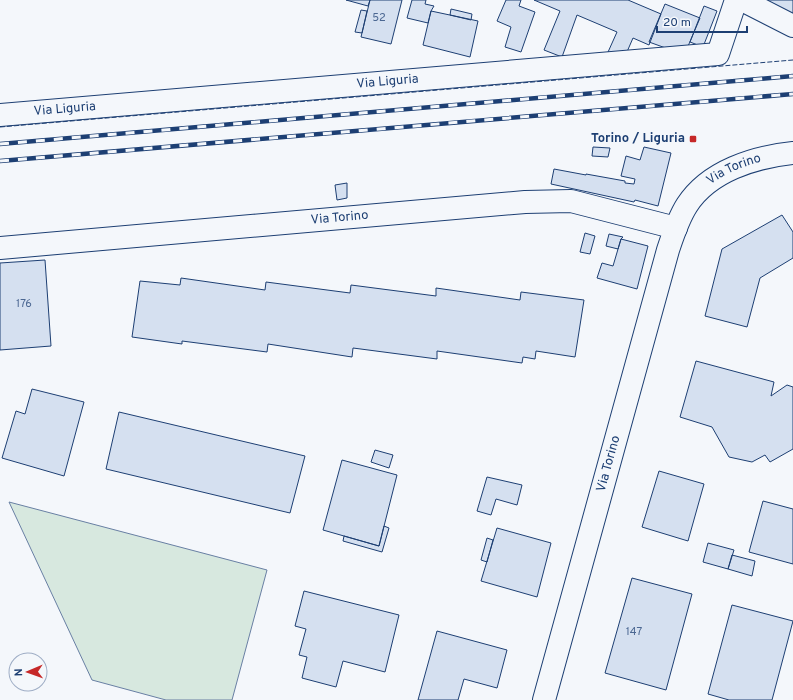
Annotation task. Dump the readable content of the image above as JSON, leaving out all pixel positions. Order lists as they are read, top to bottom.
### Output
{
  "streets": {
    "street": ["Via Liguria", "Via Torino"]
  },
  "places": {
    "transit": ["Torino / Liguria"]
  },
  "house_numbers": ["52", "176", "147"],
  "scale_bar": "20 m",
  "north": "left"
}
